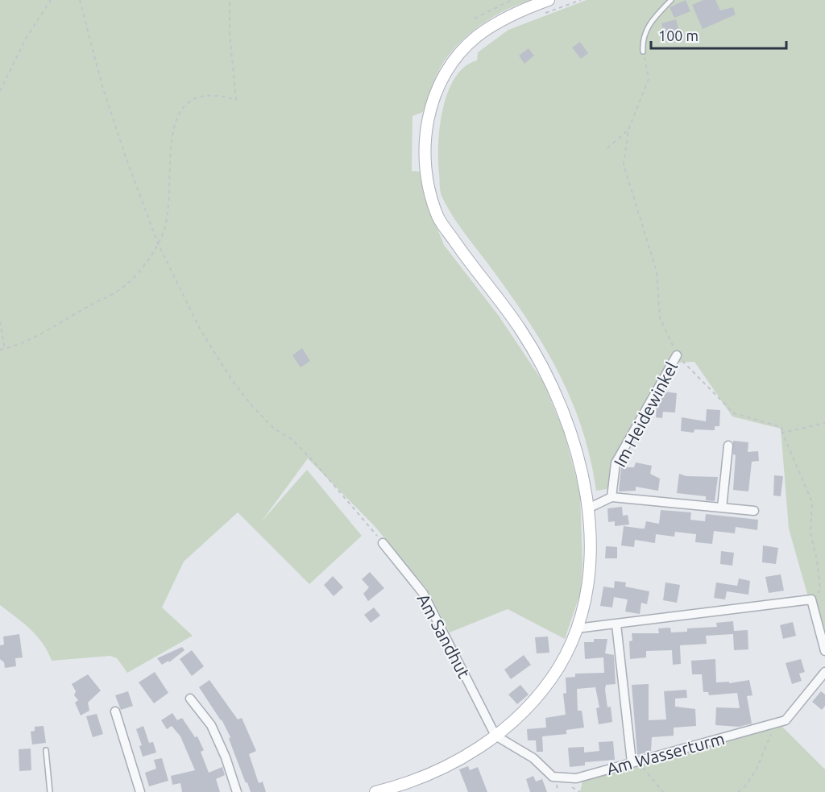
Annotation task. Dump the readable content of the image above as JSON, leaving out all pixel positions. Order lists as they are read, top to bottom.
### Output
{
  "streets": {
    "street": ["Im Heidewinkel", "Am Sandhut", "Am Wasserturm"]
  },
  "crossings": [
    ["Am Sandhut", "Am Wasserturm"]
  ],
  "scale_bar": "100 m"
}
